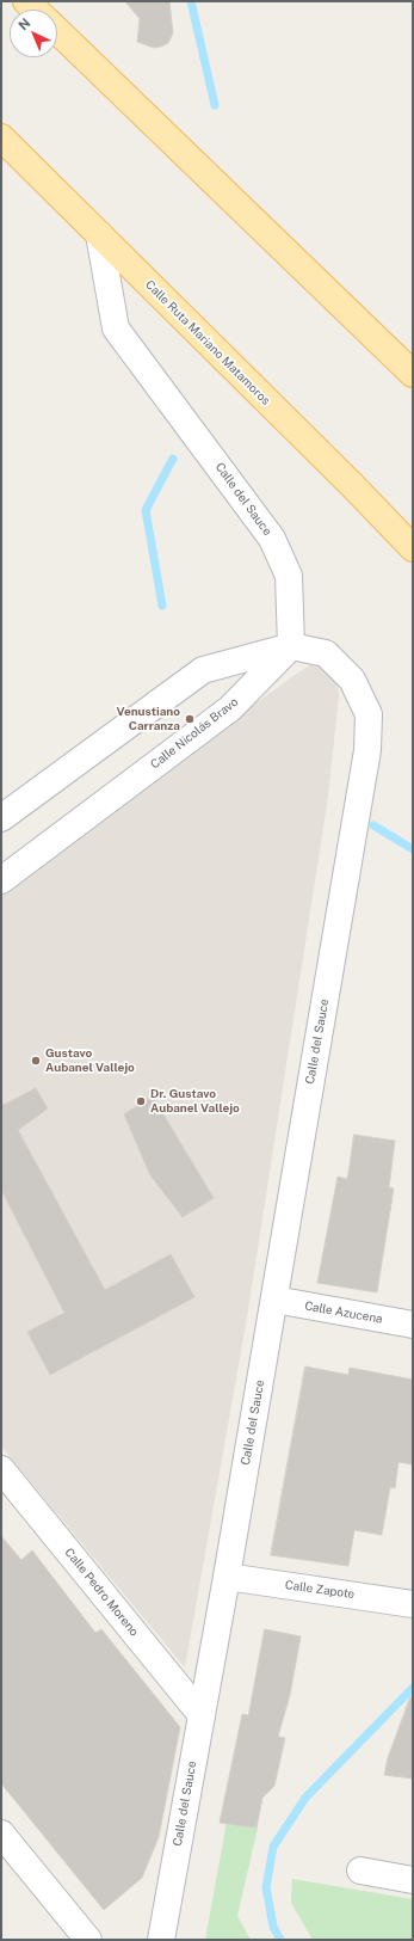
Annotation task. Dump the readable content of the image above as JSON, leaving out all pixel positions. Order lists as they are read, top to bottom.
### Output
{
  "streets": {
    "main road": ["Calle Ruta Mariano Matamoros"],
    "street": [
      "Calle del Sauce",
      "Calle Nicolás Bravo",
      "Calle Azucena",
      "Calle Zapote",
      "Calle Pedro Moreno"
    ]
  },
  "crossings": [
    ["Calle Ruta Mariano Matamoros", "Calle del Sauce"],
    ["Calle del Sauce", "Calle Nicolás Bravo"],
    ["Calle del Sauce", "Calle Azucena"],
    ["Calle del Sauce", "Calle Zapote"],
    ["Calle del Sauce", "Calle Pedro Moreno"]
  ],
  "places": ["Venustiano Carranza", "Gustavo Aubanel Vallejo", "Dr. Gustavo Aubanel Vallejo"],
  "north": "top left"
}
